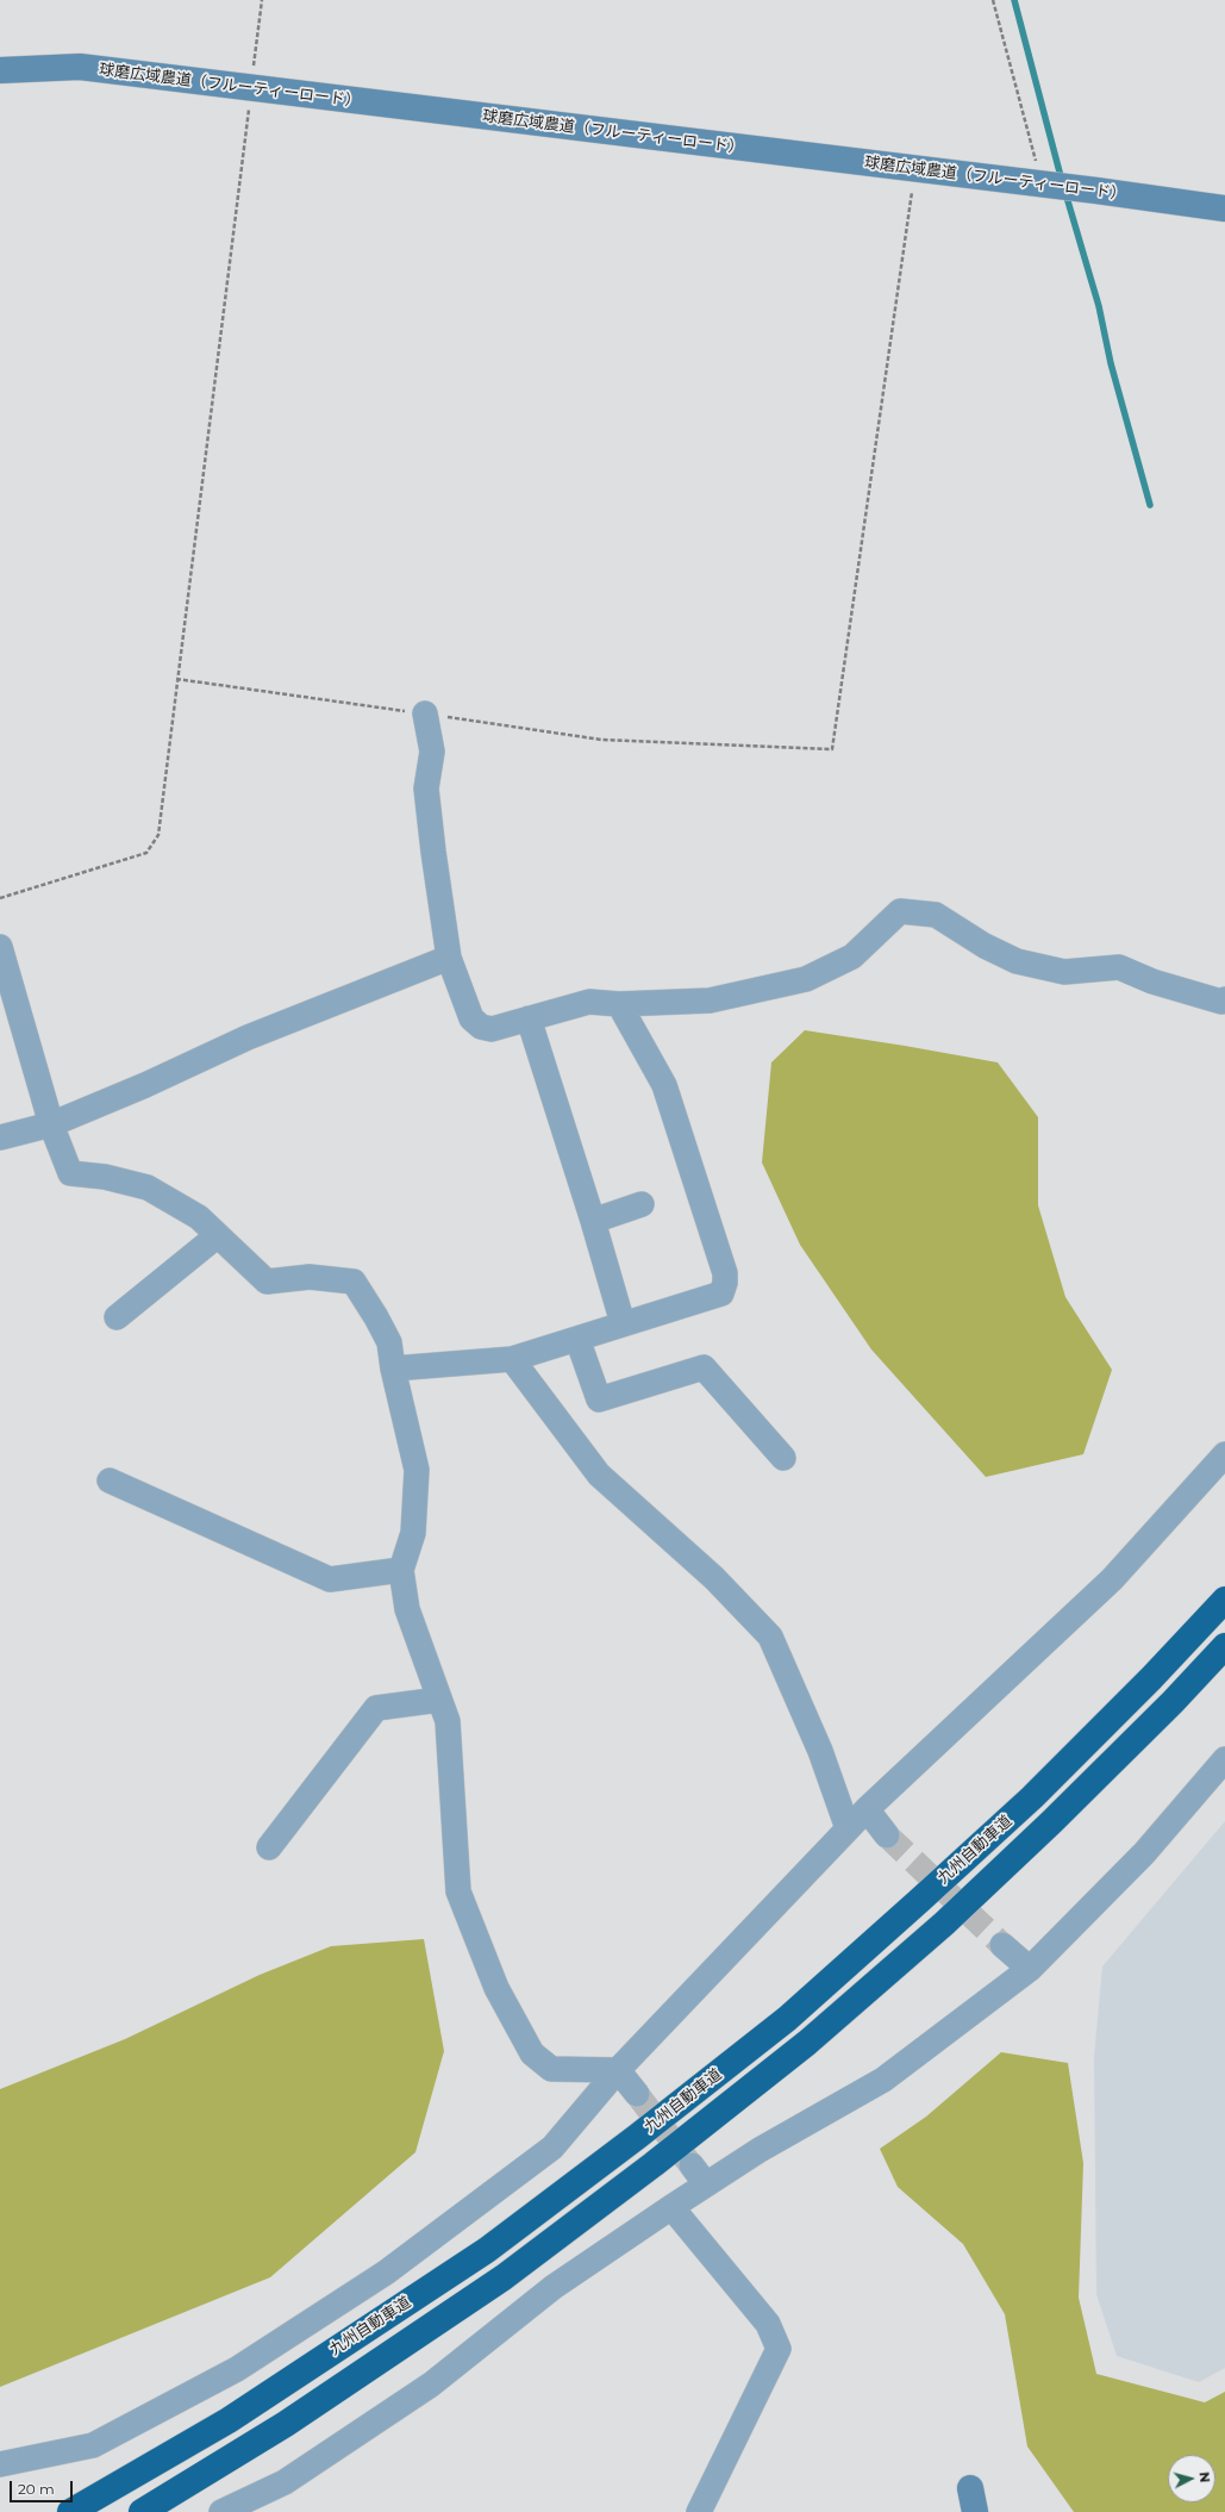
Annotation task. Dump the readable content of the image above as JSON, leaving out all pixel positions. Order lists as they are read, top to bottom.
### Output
{
  "streets": {
    "highway": ["九州自動車道"],
    "street": ["球磨広域農道（フルーティーロード）"]
  },
  "scale_bar": "20 m",
  "north": "right"
}
